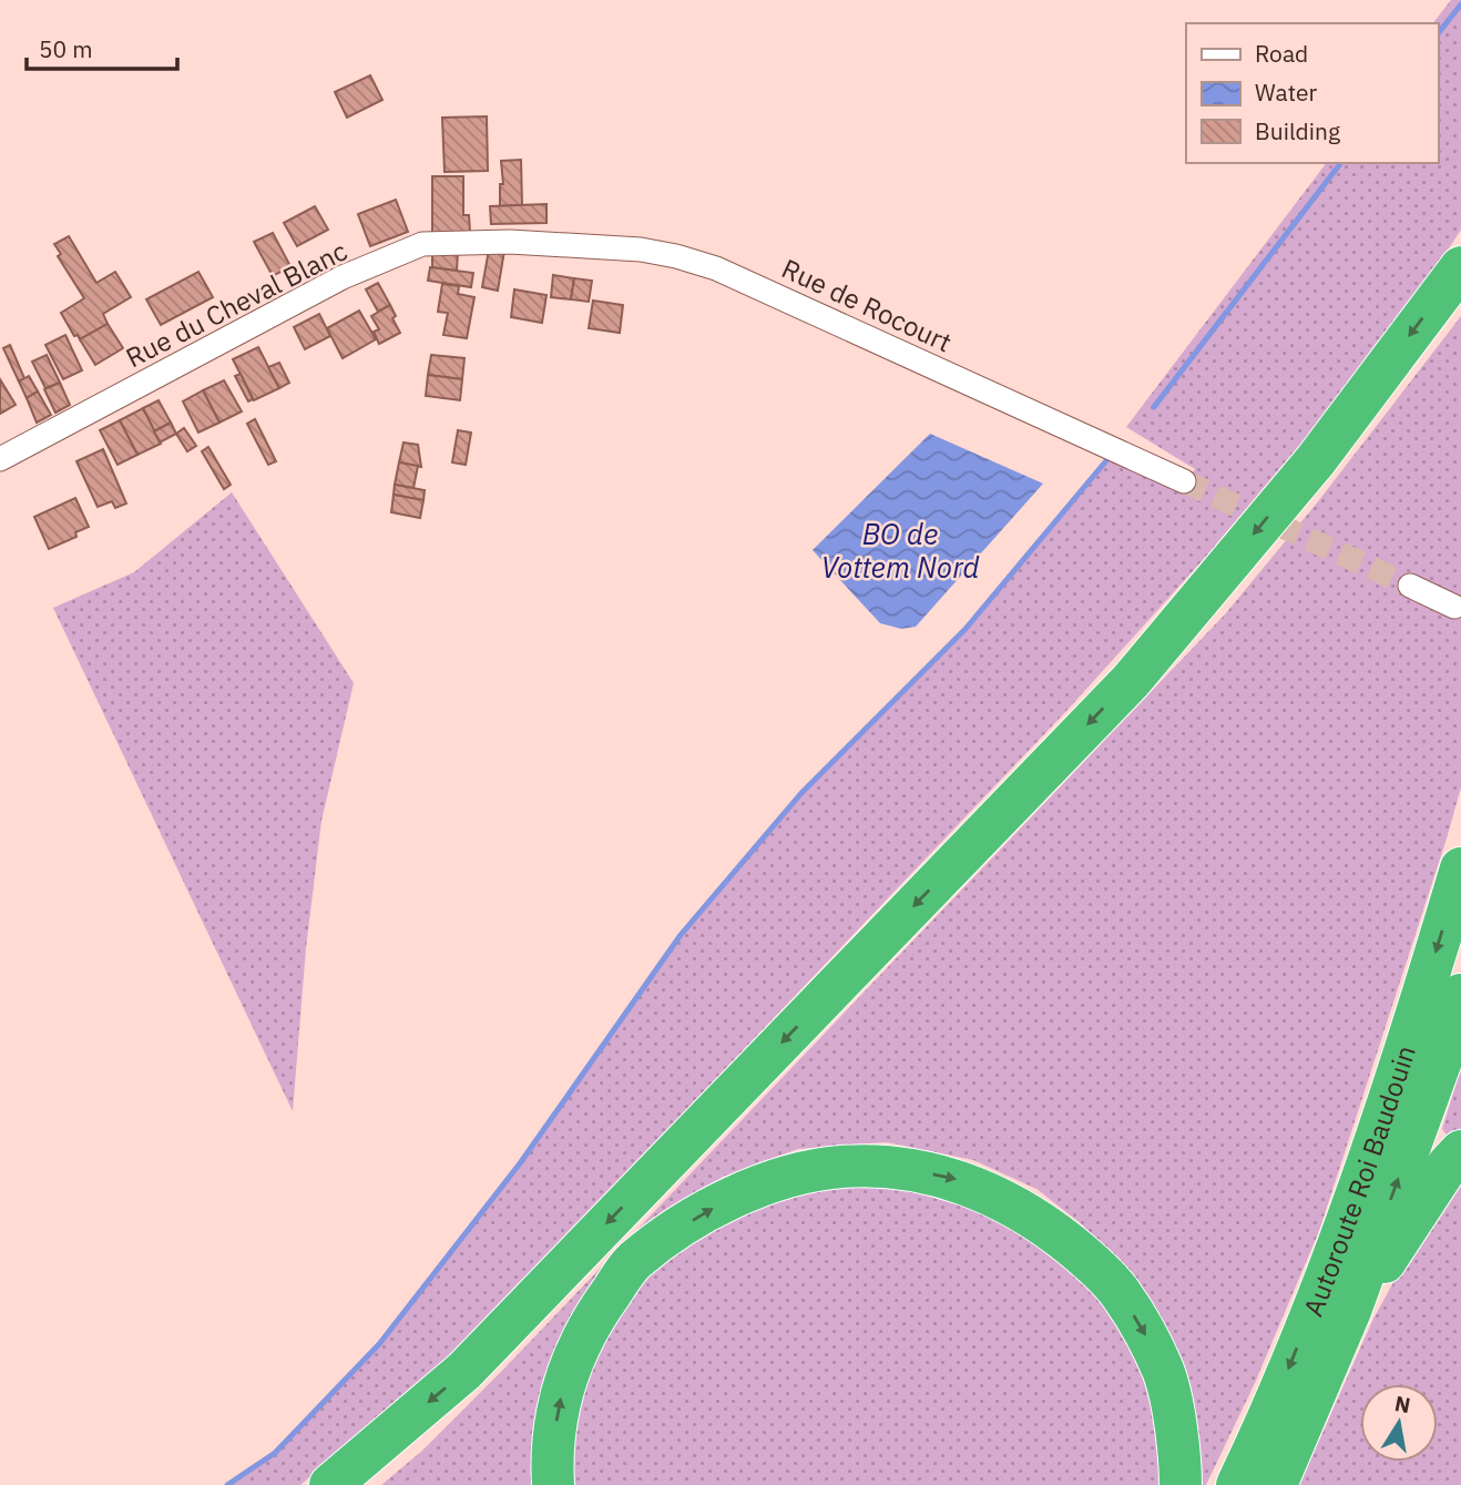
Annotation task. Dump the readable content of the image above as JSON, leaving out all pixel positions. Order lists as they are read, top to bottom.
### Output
{
  "streets": {
    "highway": ["Autoroute Roi Baudouin"],
    "street": ["Rue du Cheval Blanc", "Rue de Rocourt"]
  },
  "crossings": [
    ["Rue du Cheval Blanc", "Rue de Rocourt"]
  ],
  "water": ["BO de Vottem Nord"],
  "legend": ["Road", "Water", "Building"],
  "scale_bar": "50 m",
  "north": "top"
}
